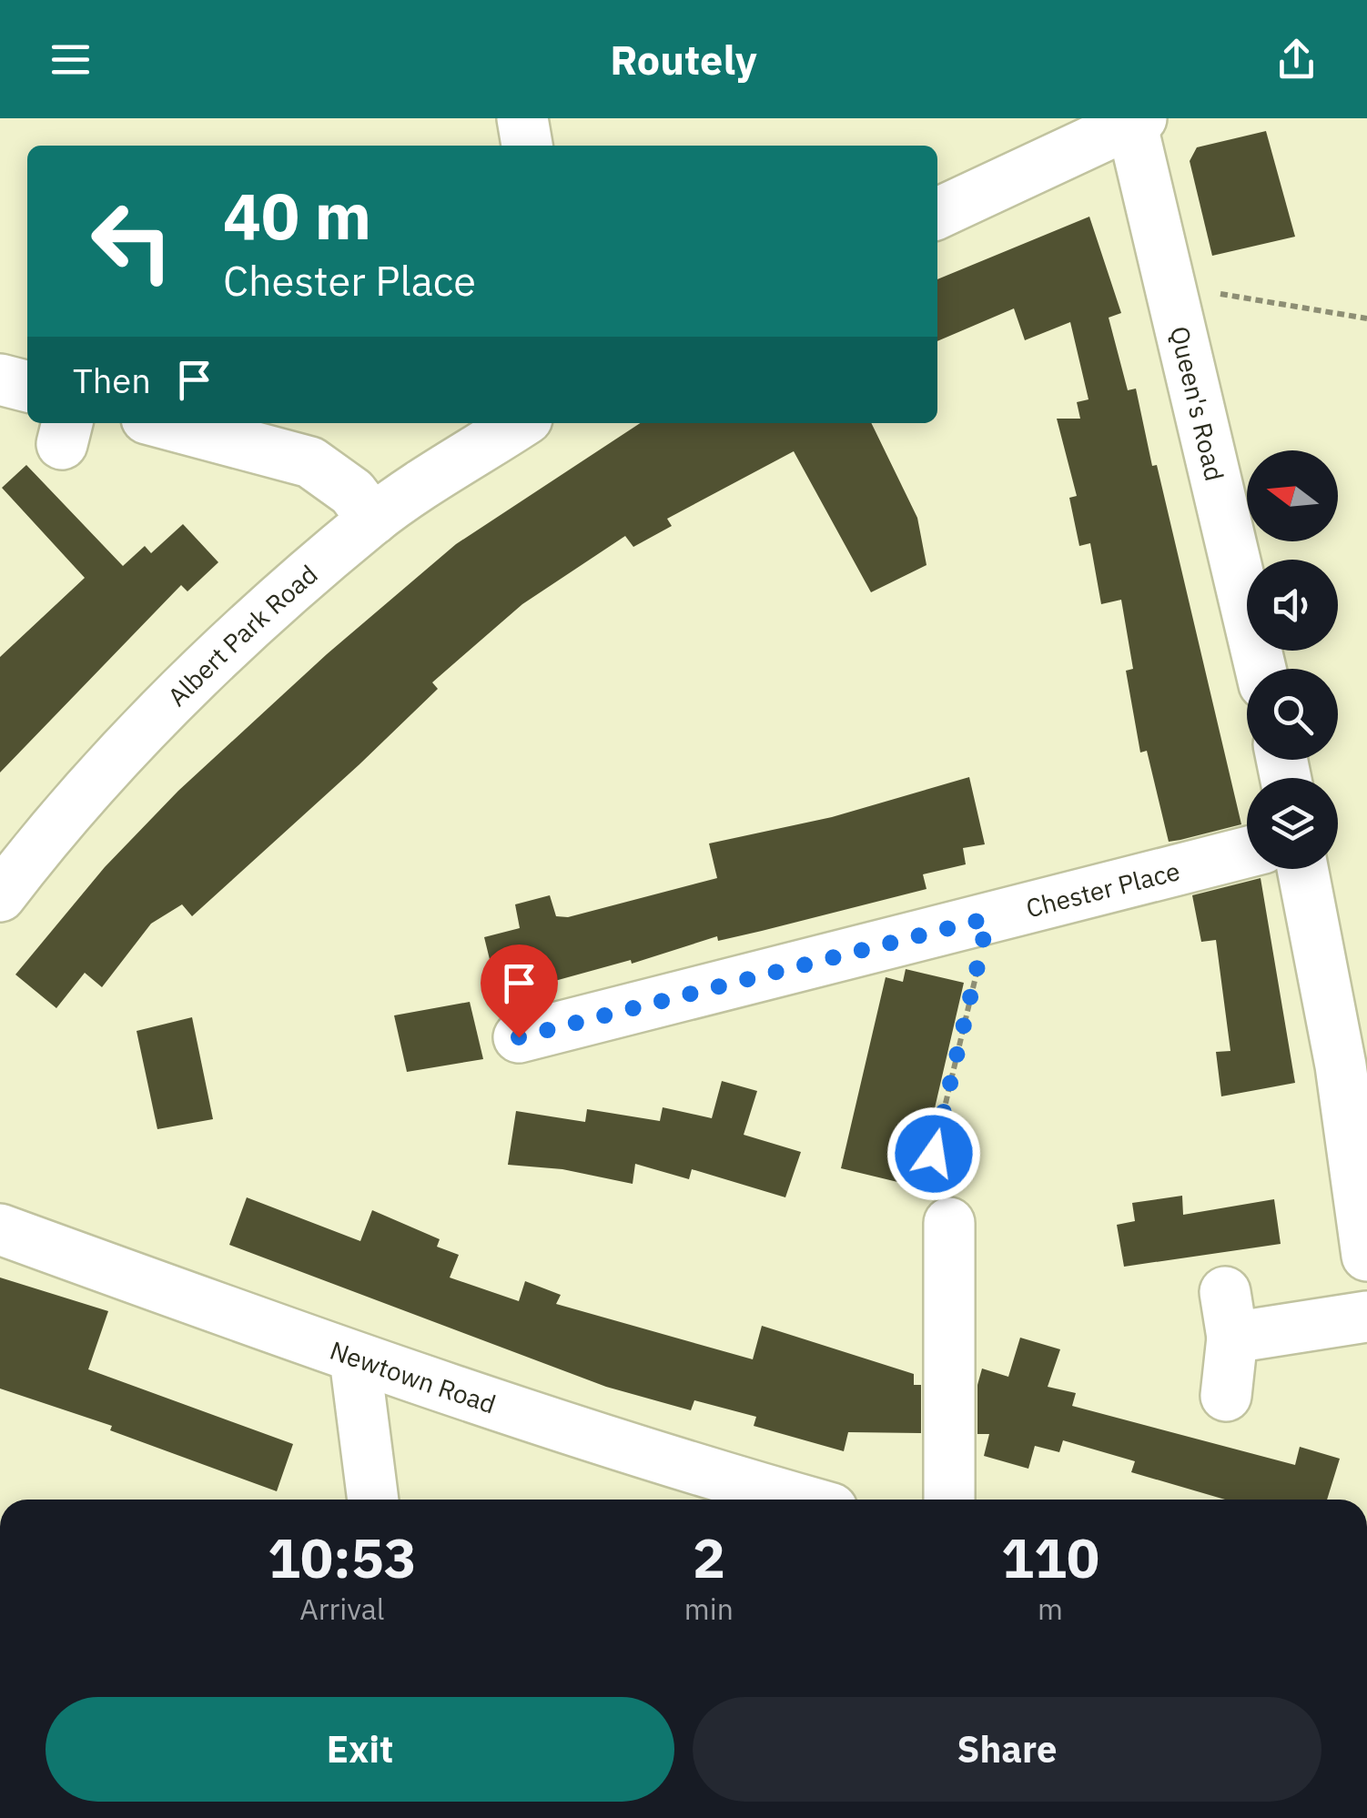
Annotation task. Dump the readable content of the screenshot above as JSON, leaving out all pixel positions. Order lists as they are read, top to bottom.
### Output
{
  "streets": {
    "street": [
      "Queen's Road",
      "Albert Park Road",
      "Chester Place",
      "Newtown Road"
    ]
  },
  "north": "left",
  "page": {
    "header": "Routely",
    "turn": ["40 m", "Chester Place"],
    "then": "Then",
    "eta": [
      "10:53",
      "Arrival",
      "2",
      "min",
      "110",
      "m"
    ],
    "buttons": ["Exit", "Share"]
  }
}
